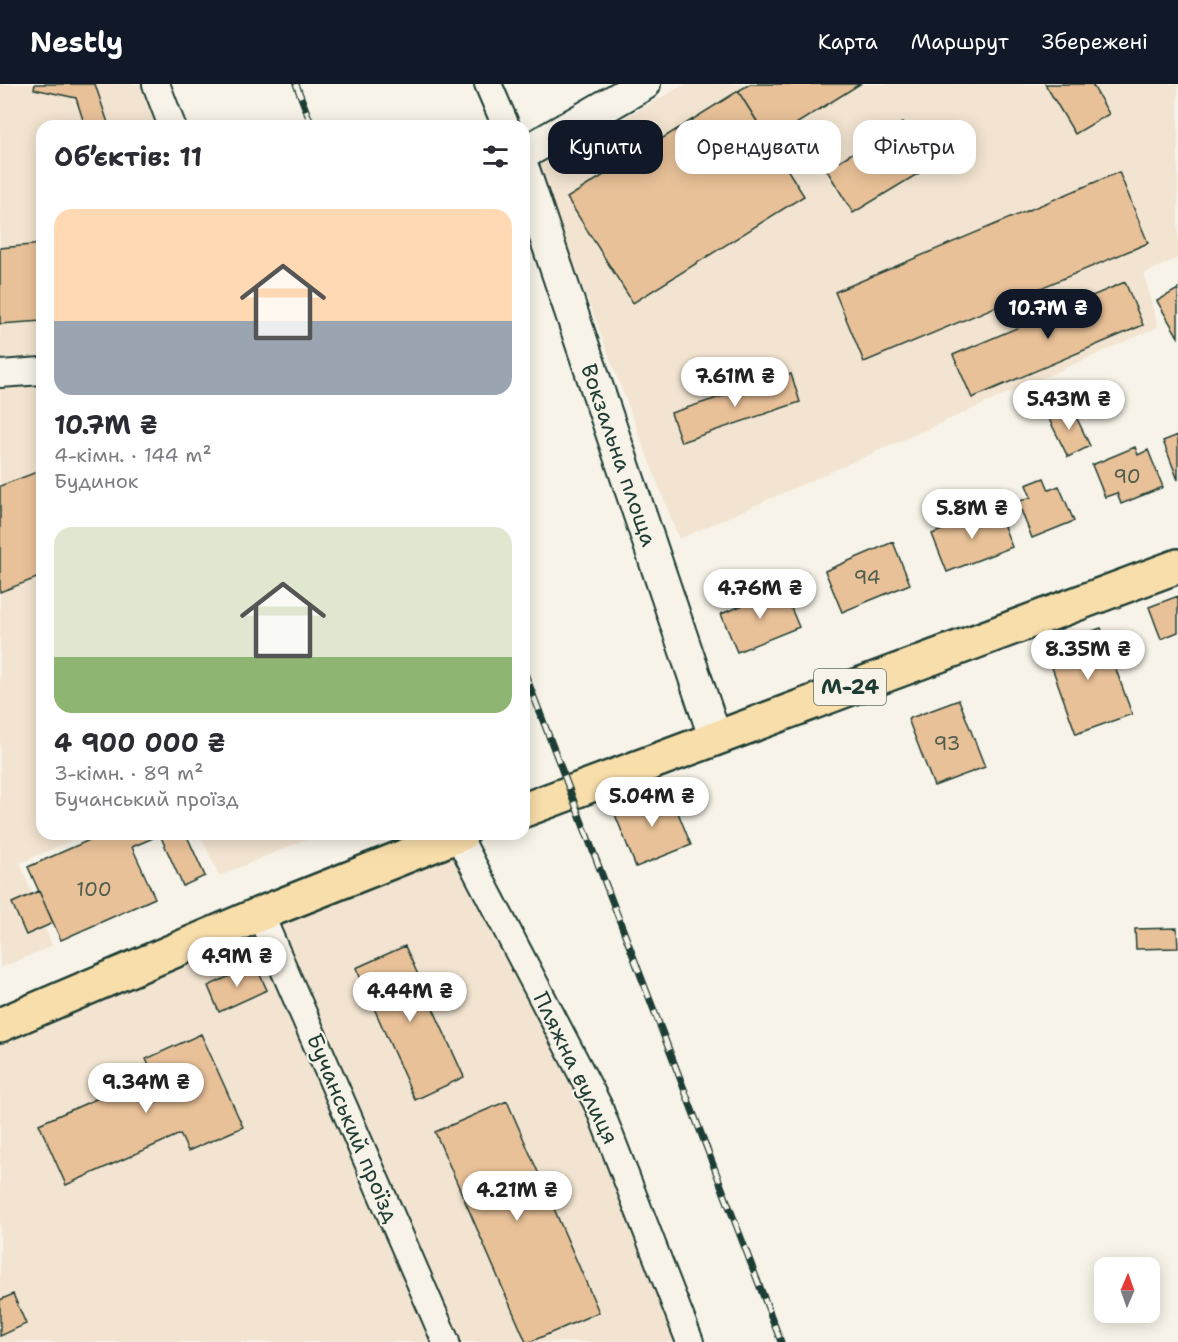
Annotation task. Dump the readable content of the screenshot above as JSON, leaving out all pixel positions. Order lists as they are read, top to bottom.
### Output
{
  "streets": {
    "highway": ["М-24"],
    "street": ["Вокзальна площа", "Пляжна вулиця", "Бучанський проїзд"]
  },
  "crossings": [
    ["Вокзальна площа", "М-24"]
  ],
  "house_numbers": [
    "90",
    "94",
    "93",
    "100"
  ],
  "north": "top",
  "page": {
    "header": "Nestly",
    "nav": ["Карта", "Маршрут", "Збережені"],
    "chip": ["Купити", "Орендувати", "Фільтри"],
    "heading": "Об’єктів: 11",
    "list": [
      {
        "name": "10.7M ₴",
        "note": "4-кімн. · 144 m² · Будинок"
      },
      {
        "name": "4 900 000 ₴",
        "note": "3-кімн. · 89 m² · Бучанський проїзд"
      }
    ],
    "price": [
      "10.7M ₴",
      "7.61M ₴",
      "5.43M ₴",
      "5.8M ₴",
      "4.76M ₴",
      "8.35M ₴",
      "5.04M ₴",
      "4.9M ₴",
      "4.44M ₴",
      "9.34M ₴",
      "4.21M ₴"
    ]
  }
}
